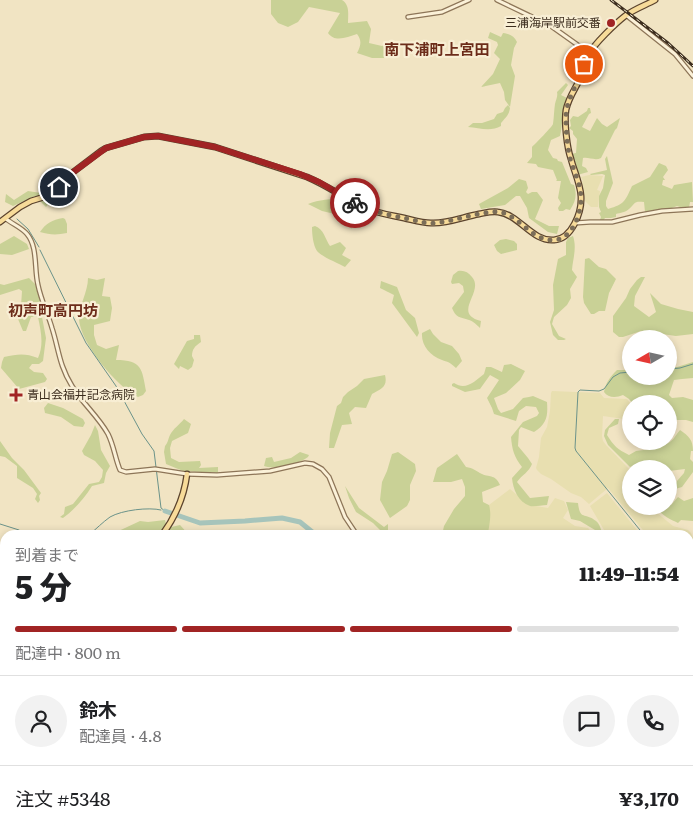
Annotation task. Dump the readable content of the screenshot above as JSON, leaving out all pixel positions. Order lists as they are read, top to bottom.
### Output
{
  "districts": ["南下浦町上宮田", "初声町高円坊"],
  "places": {
    "other": ["三浦海岸駅前交番"],
    "health": ["青山会福井記念病院"]
  },
  "north": "left",
  "page": {
    "heading": ["5 分", "到着まで", "11:49–11:54"],
    "panel": [
      "鈴木",
      "配達員 · 4.8",
      "注文 #5348",
      "¥3,170"
    ],
    "bar": "配達中 · 800 m"
  }
}
